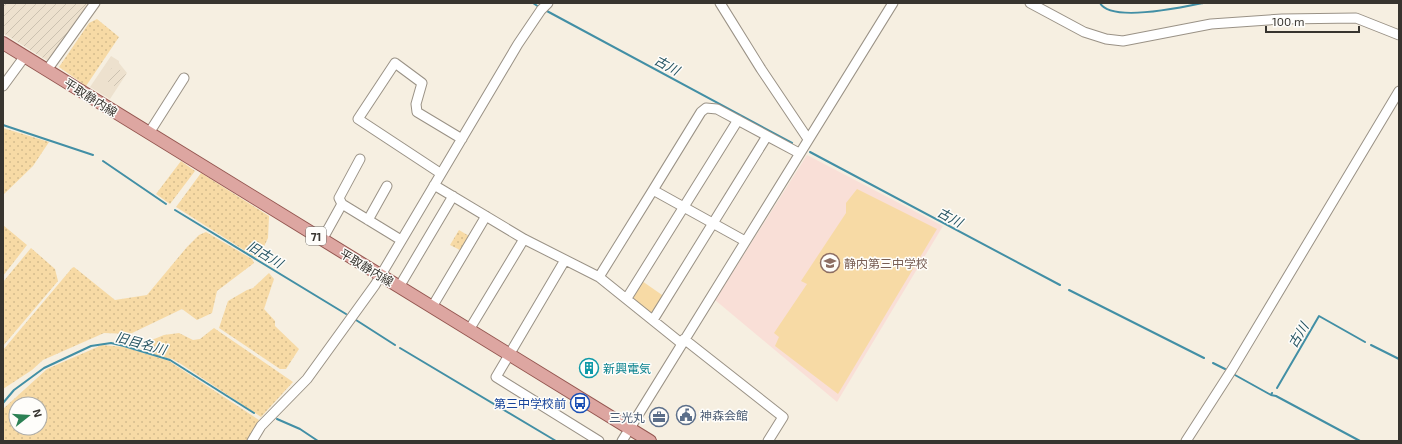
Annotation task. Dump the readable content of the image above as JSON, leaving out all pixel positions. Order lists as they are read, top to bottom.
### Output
{
  "streets": {
    "main road": ["平取静内線", "71"]
  },
  "water": ["古川", "旧古川", "旧目名川"],
  "places": {
    "school or university": ["静内第三中学校"],
    "building": ["新興電気"],
    "bus stop": ["第三中学校前"],
    "public building": ["神森会館"],
    "office": ["三光丸"]
  },
  "scale_bar": "100 m",
  "north": "right"
}
